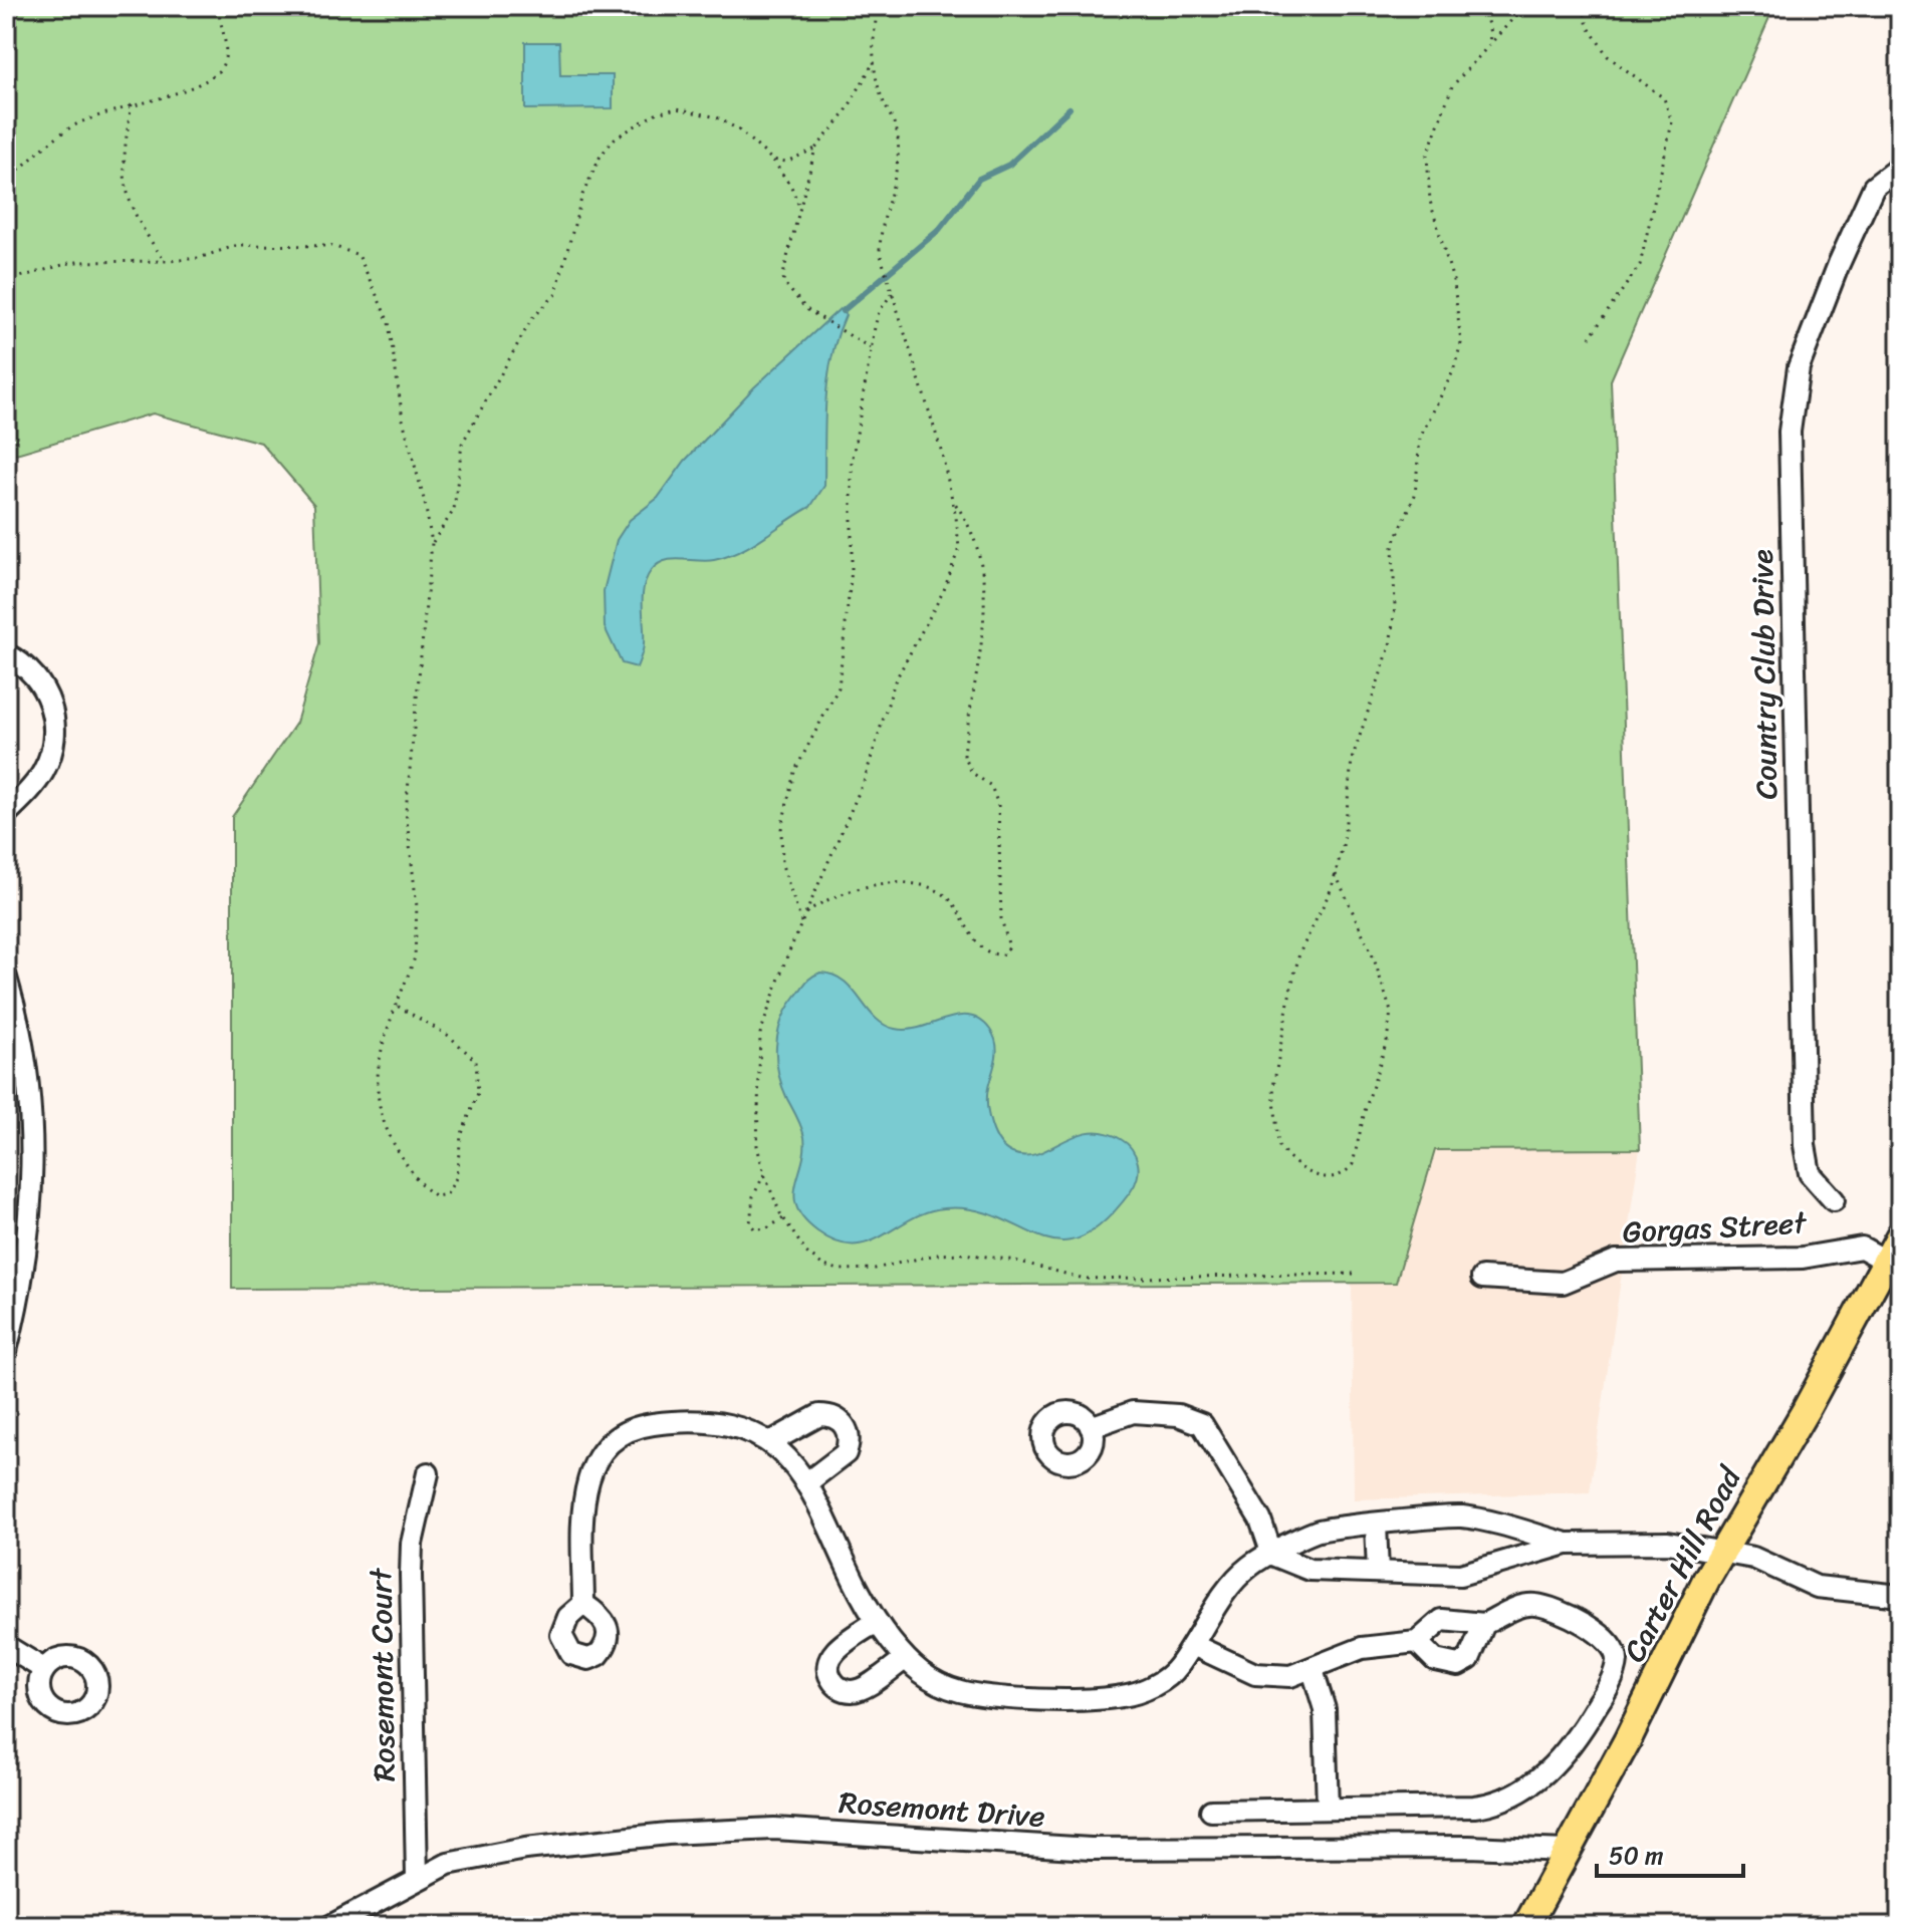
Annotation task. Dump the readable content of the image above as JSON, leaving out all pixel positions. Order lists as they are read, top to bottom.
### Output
{
  "streets": {
    "main road": ["Carter Hill Road"],
    "street": [
      "Country Club Drive",
      "Gorgas Street",
      "Rosemont Court",
      "Rosemont Drive"
    ]
  },
  "crossings": [
    ["Gorgas Street", "Carter Hill Road"],
    ["Carter Hill Road", "Rosemont Drive"],
    ["Rosemont Court", "Rosemont Drive"]
  ],
  "scale_bar": "50 m"
}
